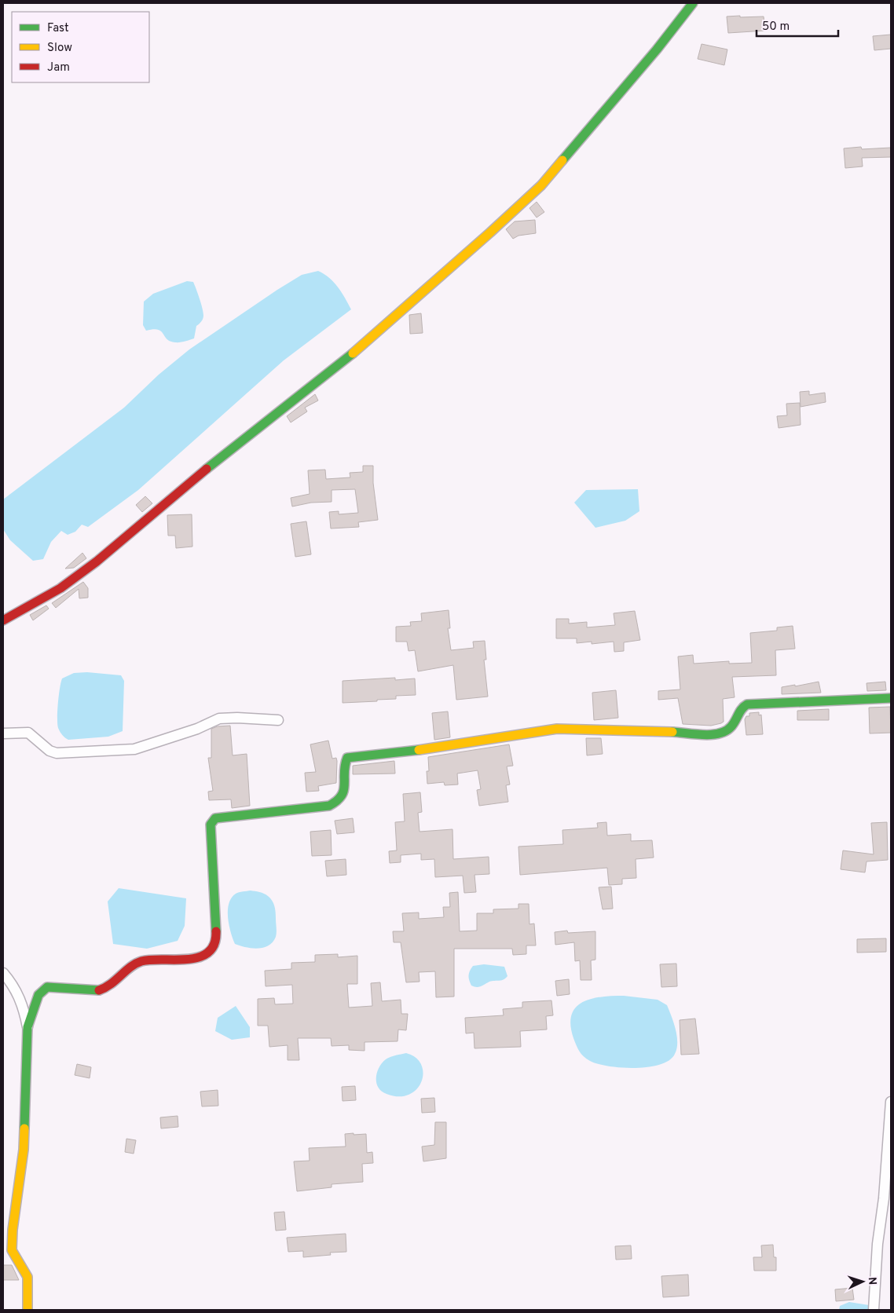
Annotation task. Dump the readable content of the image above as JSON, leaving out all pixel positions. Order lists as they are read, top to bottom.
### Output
{
  "legend": ["Fast", "Slow", "Jam"],
  "scale_bar": "50 m",
  "north": "right"
}
